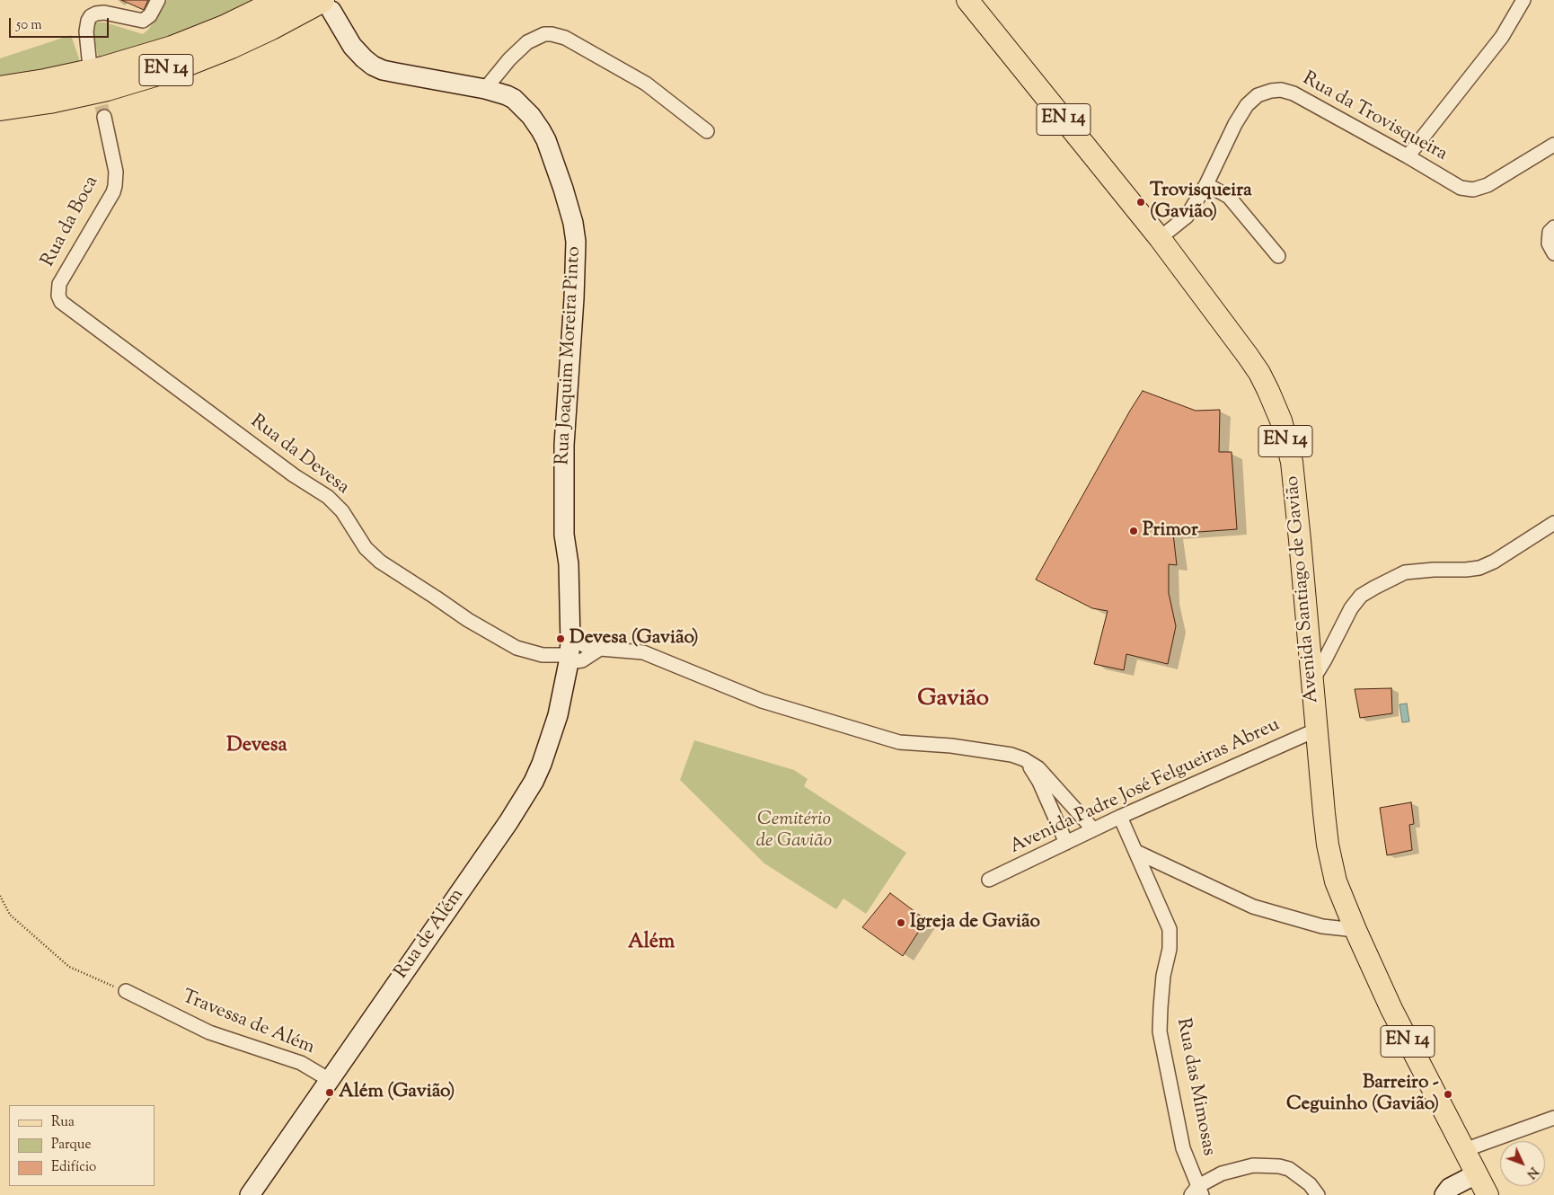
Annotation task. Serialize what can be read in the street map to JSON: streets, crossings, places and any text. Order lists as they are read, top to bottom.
{
  "streets": {
    "highway": ["EN 14"],
    "main road": ["Avenida Santiago de Gavião"],
    "street": [
      "Rua da Trovisqueira",
      "Rua da Boca",
      "Rua Joaquim Moreira Pinto",
      "Rua da Devesa",
      "Avenida Padre José Felgueiras Abreu",
      "Rua de Além",
      "Travessa de Além",
      "Rua das Mimosas"
    ]
  },
  "crossings": [
    ["EN 14", "Rua Joaquim Moreira Pinto"],
    ["Rua da Trovisqueira", "Avenida Santiago de Gavião"],
    ["Rua da Boca", "Rua da Devesa"],
    ["Rua Joaquim Moreira Pinto", "Rua da Devesa"],
    ["Rua Joaquim Moreira Pinto", "Rua de Além"],
    ["Rua da Devesa", "Rua de Além"],
    ["Avenida Santiago de Gavião", "Avenida Padre José Felgueiras Abreu"],
    ["Avenida Padre José Felgueiras Abreu", "Rua das Mimosas"],
    ["Rua de Além", "Travessa de Além"]
  ],
  "districts": ["Gavião", "Devesa", "Além"],
  "parks": ["Cemitério de Gavião"],
  "places": [
    "Trovisqueira (Gavião)",
    "Primor",
    "Devesa (Gavião)",
    "Igreja de Gavião",
    "Além (Gavião)",
    "Barreiro - Ceguinho (Gavião)"
  ],
  "legend": ["Rua", "Parque", "Edifício"],
  "scale_bar": "50 m",
  "north": "bottom right"
}
